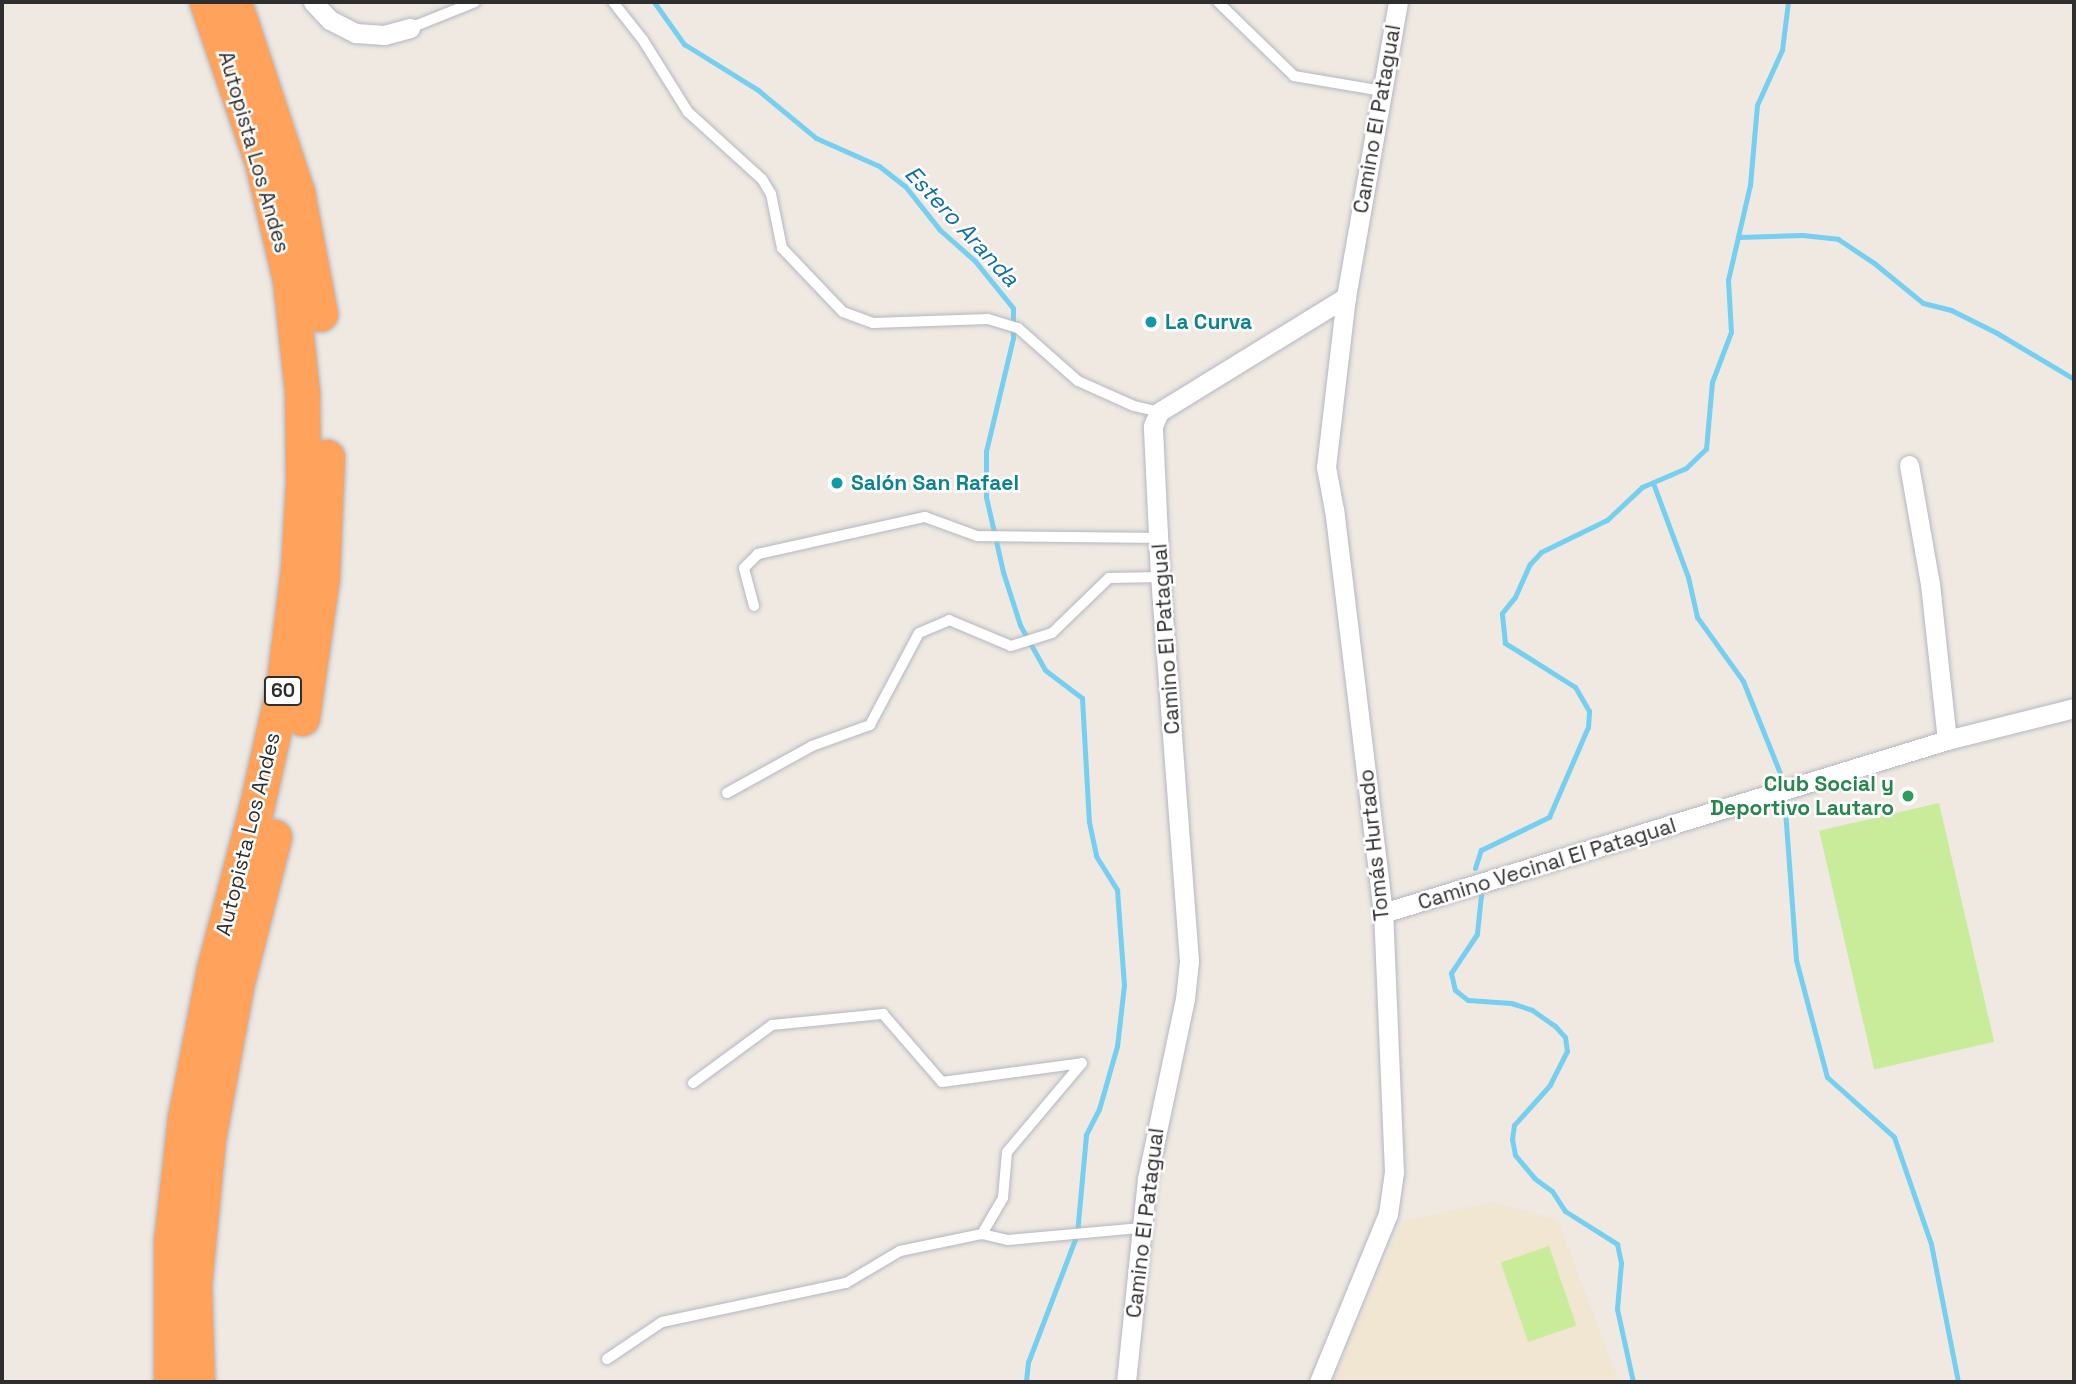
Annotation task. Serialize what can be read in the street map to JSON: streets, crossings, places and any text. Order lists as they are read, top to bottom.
{
  "streets": {
    "highway": ["Autopista Los Andes", "60"],
    "street": ["Camino El Patagual", "Tomás Hurtado", "Camino Vecinal El Patagual"]
  },
  "crossings": [
    ["Camino El Patagual", "Tomás Hurtado"],
    ["Tomás Hurtado", "Camino Vecinal El Patagual"]
  ],
  "water": ["Estero Aranda"],
  "places": ["La Curva", "Salón San Rafael", "Club Social y Deportivo Lautaro"]
}
